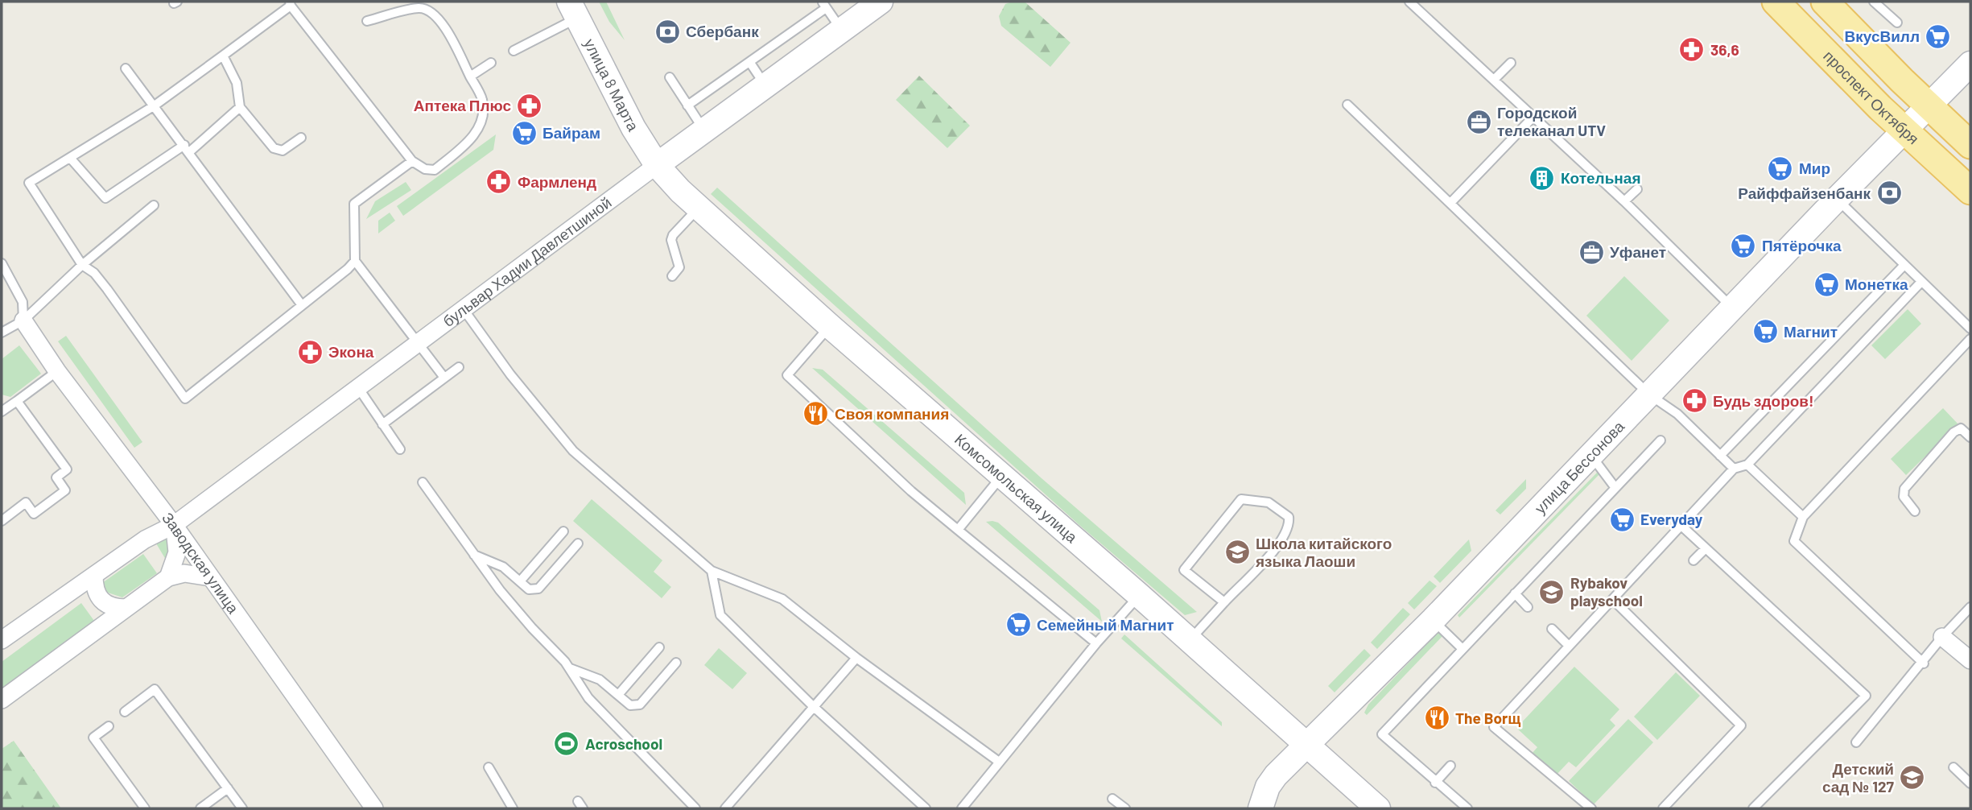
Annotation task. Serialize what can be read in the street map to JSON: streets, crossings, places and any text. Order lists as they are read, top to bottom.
{
  "streets": {
    "main road": ["проспект Октября"],
    "street": [
      "улица 8 Марта",
      "бульвар Хадии Давлетшиной",
      "улица Бессонова",
      "Комсомольская улица",
      "Заводская улица"
    ]
  },
  "crossings": [
    ["улица 8 Марта", "бульвар Хадии Давлетшиной"],
    ["улица 8 Марта", "Комсомольская улица"],
    ["проспект Октября", "улица Бессонова"],
    ["бульвар Хадии Давлетшиной", "Комсомольская улица"],
    ["бульвар Хадии Давлетшиной", "Заводская улица"],
    ["улица Бессонова", "Комсомольская улица"]
  ],
  "places": {
    "bank": ["Сбербанк", "Райффайзенбанк"],
    "supermarket": [
      "ВкусВилл",
      "Байрам",
      "Мир",
      "Пятёрочка",
      "Монетка",
      "Магнит",
      "Everyday",
      "Семейный Магнит"
    ],
    "pharmacy": [
      "36,6",
      "Аптека Плюс",
      "Фармленд",
      "Экона",
      "Будь здоров!"
    ],
    "office": ["Городской телеканал UTV", "Уфанет"],
    "building": ["Котельная"],
    "restaurant": ["Своя компания", "The Borщ"],
    "school or university": ["Школа китайского языка Лаоши", "Rybakov playschool", "Детский сад № 127"],
    "sports": ["Acroschool"]
  }
}
